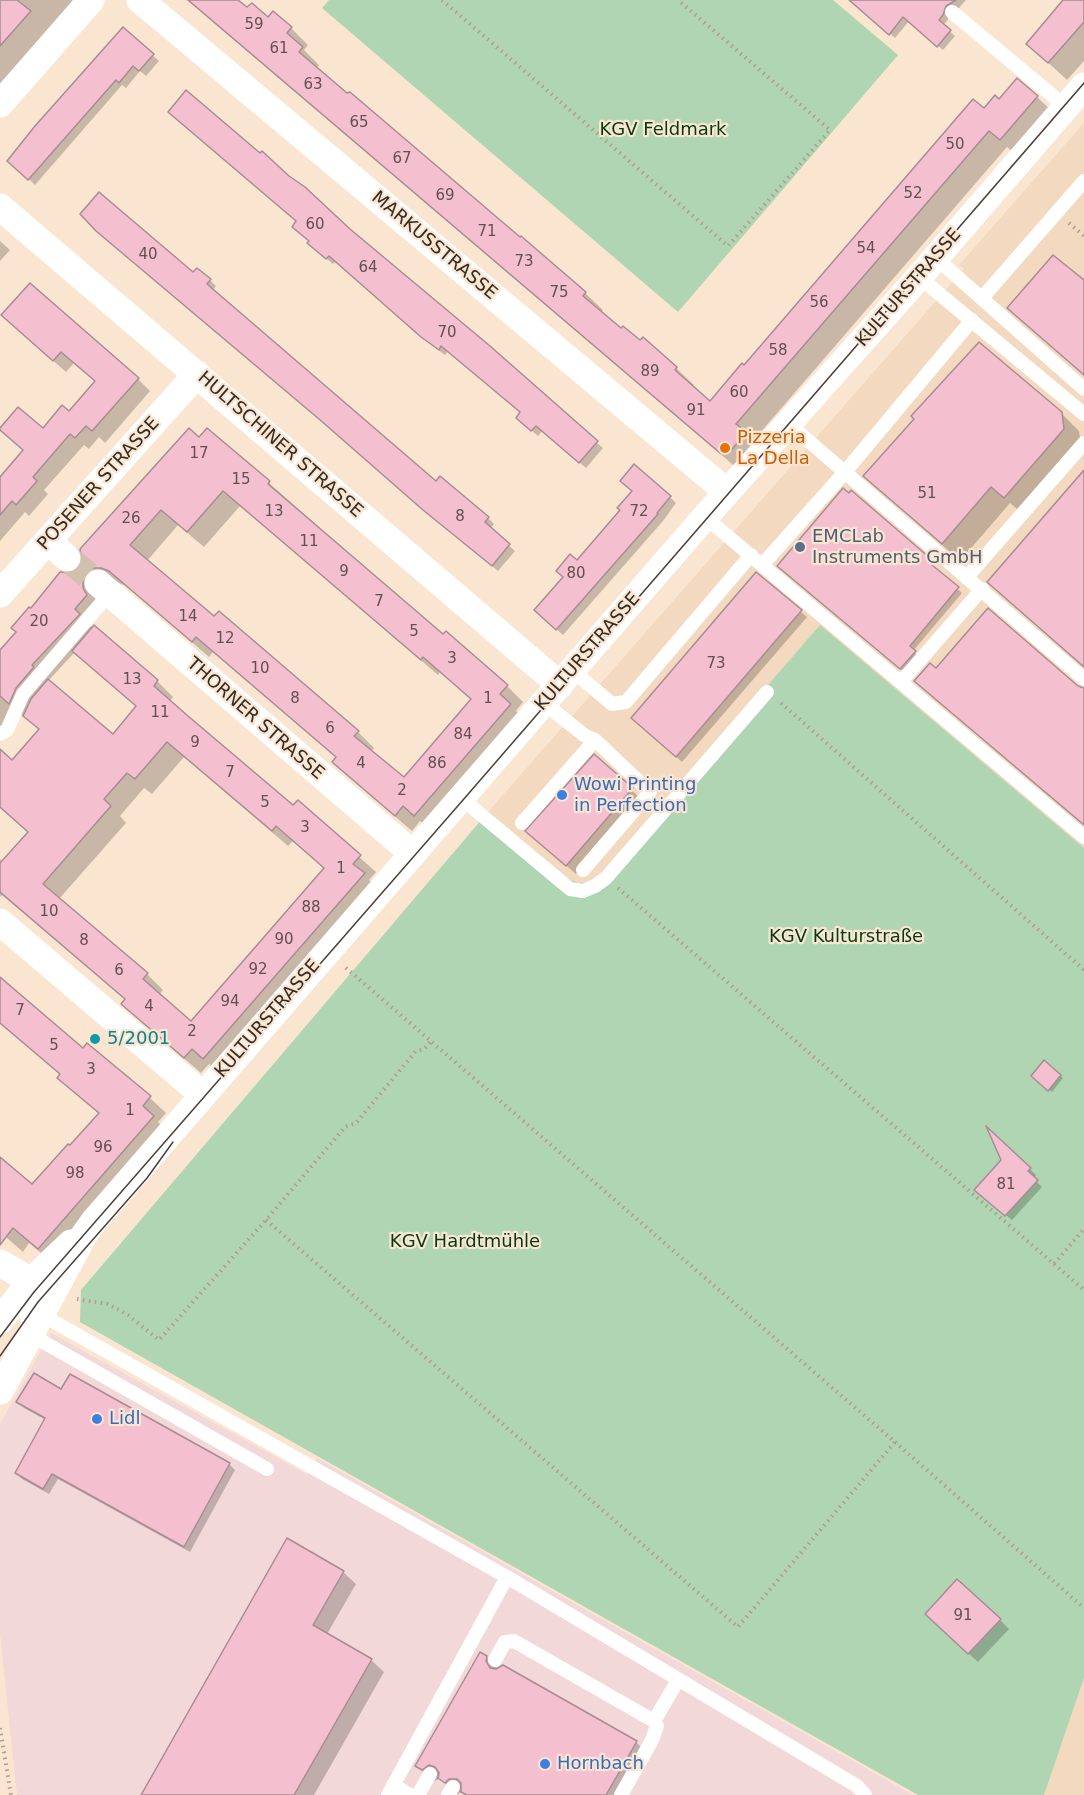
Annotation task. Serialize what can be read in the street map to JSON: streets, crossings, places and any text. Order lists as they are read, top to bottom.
{
  "streets": {
    "street": [
      "MARKUSSTRASSE",
      "KULTURSTRASSE",
      "HULTSCHINER STRASSE",
      "POSENER STRASSE",
      "THORNER STRASSE"
    ]
  },
  "crossings": [
    ["MARKUSSTRASSE", "KULTURSTRASSE"],
    ["KULTURSTRASSE", "HULTSCHINER STRASSE"],
    ["KULTURSTRASSE", "THORNER STRASSE"],
    ["HULTSCHINER STRASSE", "POSENER STRASSE"]
  ],
  "parks": ["KGV Feldmark", "KGV Kulturstraße", "KGV Hardtmühle"],
  "places": [
    "Pizzeria La Della",
    "EMCLab Instruments GmbH",
    "Wowi Printing in Perfection",
    "5/2001",
    "Lidl",
    "Hornbach"
  ],
  "house_numbers": [
    "59",
    "61",
    "63",
    "65",
    "50",
    "67",
    "52",
    "69",
    "60",
    "71",
    "54",
    "40",
    "73",
    "64",
    "75",
    "56",
    "70",
    "58",
    "89",
    "60",
    "91",
    "17",
    "15",
    "51",
    "13",
    "72",
    "8",
    "26",
    "11",
    "9",
    "80",
    "7",
    "14",
    "20",
    "5",
    "12",
    "3",
    "73",
    "10",
    "13",
    "8",
    "1",
    "11",
    "6",
    "84",
    "9",
    "4",
    "86",
    "7",
    "2",
    "5",
    "3",
    "1",
    "88",
    "10",
    "90",
    "8",
    "92",
    "6",
    "94",
    "4",
    "7",
    "2",
    "5",
    "3",
    "1",
    "96",
    "98",
    "81",
    "91"
  ]
}
